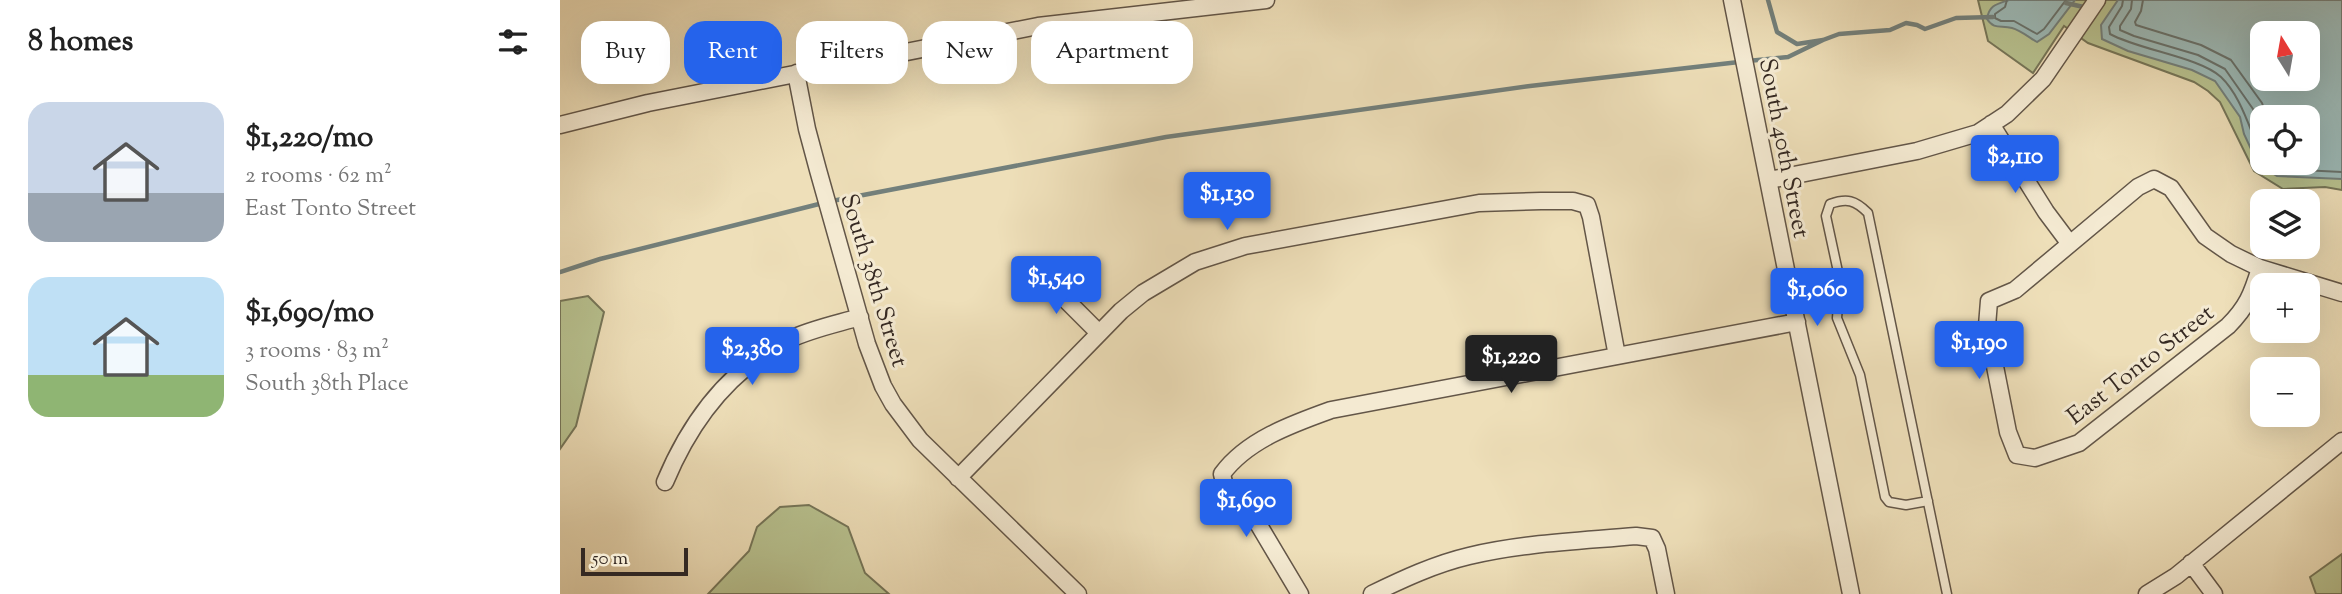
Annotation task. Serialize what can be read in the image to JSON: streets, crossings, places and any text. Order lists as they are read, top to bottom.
{
  "streets": {
    "street": ["South 40th Street", "South 38th Street", "East Tonto Street"]
  },
  "scale_bar": "50 m",
  "north": "top",
  "page": {
    "heading": "8 homes",
    "map_buttons": ["+", "−"],
    "chip": [
      "Buy",
      "Rent",
      "Filters",
      "New",
      "Apartment"
    ],
    "list": [
      {
        "name": "$1,220/mo",
        "note": "2 rooms · 62 m² · East Tonto Street"
      },
      {
        "name": "$1,690/mo",
        "note": "3 rooms · 83 m² · South 38th Place"
      }
    ],
    "price": [
      "$2,110",
      "$1,130",
      "$1,540",
      "$1,060",
      "$1,190",
      "$2,380",
      "$1,220",
      "$1,690"
    ],
    "scale": "50 m"
  }
}
